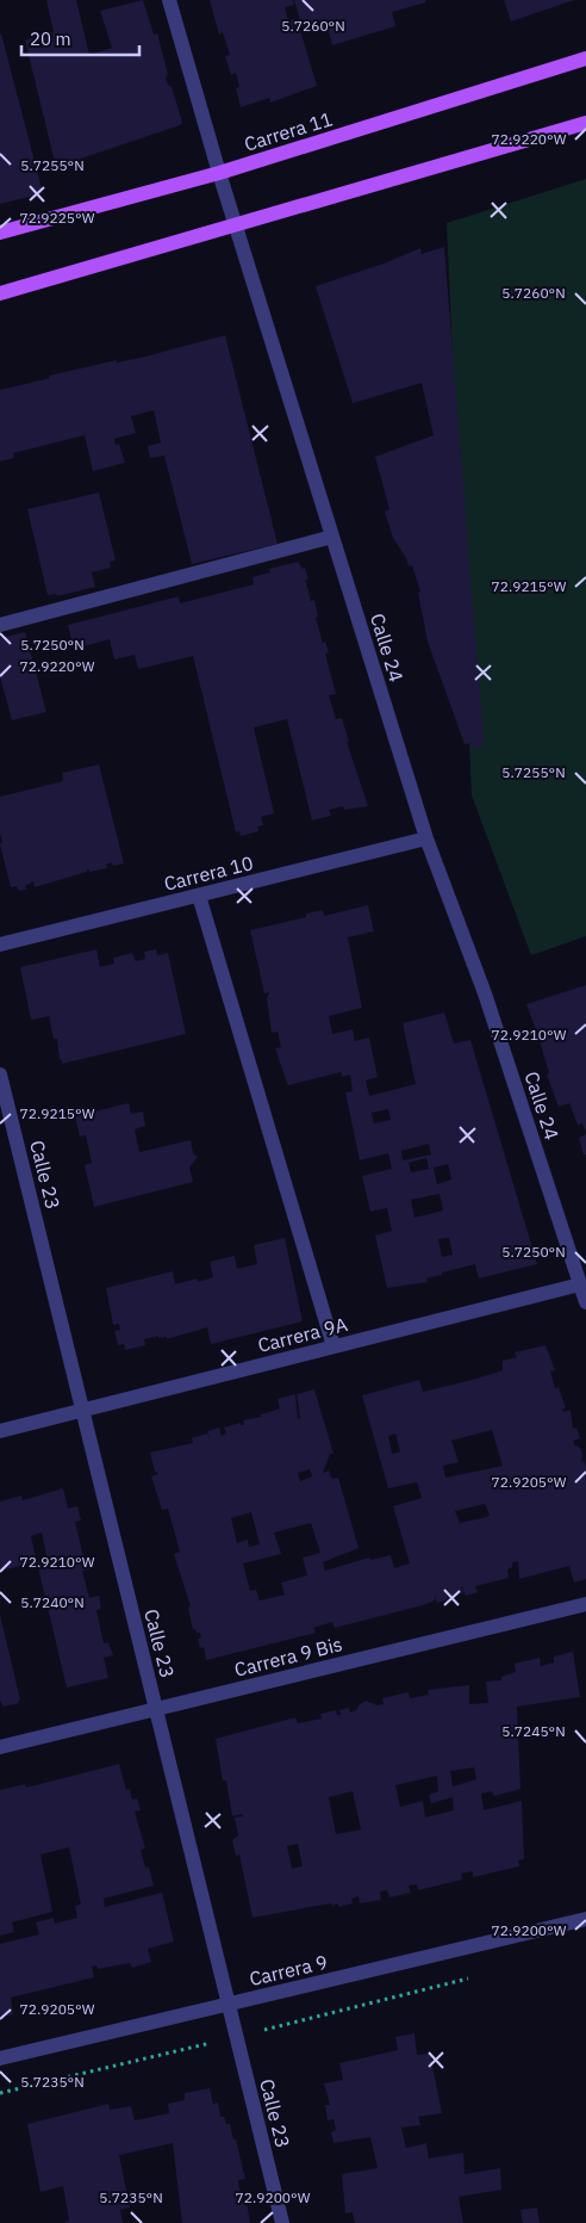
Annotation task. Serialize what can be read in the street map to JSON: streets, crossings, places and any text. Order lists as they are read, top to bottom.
{
  "streets": {
    "main road": ["Carrera 11"],
    "street": [
      "Calle 24",
      "Carrera 10",
      "Calle 23",
      "Carrera 9A",
      "Carrera 9 Bis",
      "Carrera 9"
    ]
  },
  "crossings": [
    ["Carrera 11", "Calle 24"],
    ["Calle 24", "Carrera 10"],
    ["Calle 24", "Carrera 9A"],
    ["Calle 23", "Carrera 9A"],
    ["Calle 23", "Carrera 9 Bis"],
    ["Calle 23", "Carrera 9"]
  ],
  "scale_bar": "20 m",
  "coordinates": [
    "5.7260°N",
    "72.9220°W",
    "5.7255°N",
    "72.9225°W",
    "72.9215°W",
    "5.7250°N",
    "72.9210°W",
    "72.9205°W",
    "5.7240°N",
    "5.7245°N",
    "72.9200°W",
    "5.7235°N"
  ]
}
